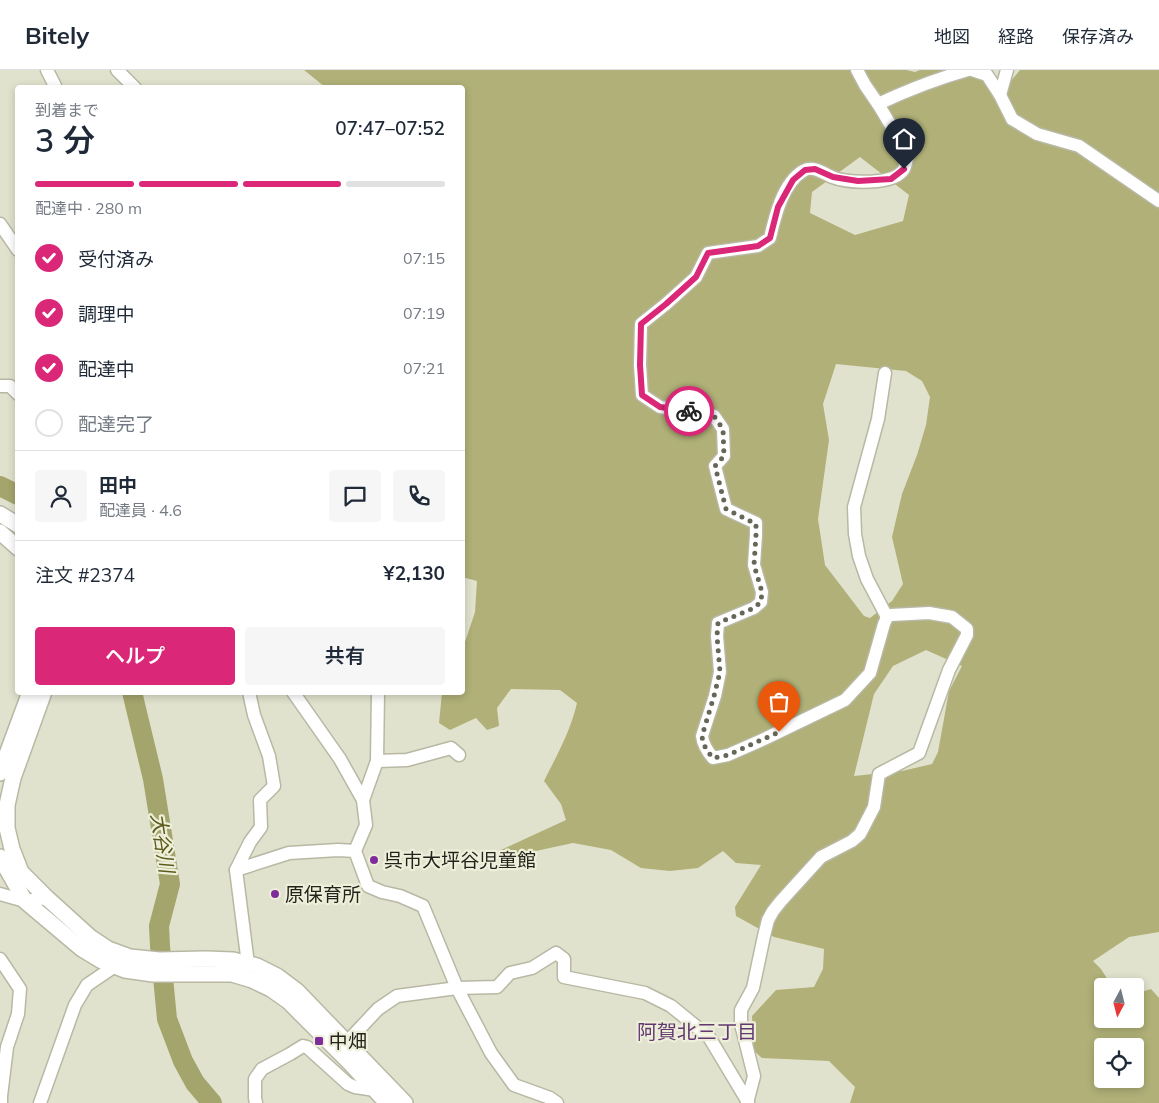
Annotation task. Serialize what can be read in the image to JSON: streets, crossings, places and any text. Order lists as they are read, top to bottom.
{
  "districts": ["阿賀北三丁目"],
  "water": ["大谷川"],
  "places": {
    "other": ["呉市大坪谷児童館", "原保育所"],
    "transit": ["中畑"]
  },
  "north": "bottom",
  "page": {
    "header": "Bitely",
    "nav": ["地図", "経路", "保存済み"],
    "heading": ["3 分", "到着まで", "07:47–07:52"],
    "panel": [
      "田中",
      "配達員 · 4.6",
      "注文 #2374",
      "¥2,130"
    ],
    "bar": "配達中 · 280 m",
    "list": [
      ["受付済み", "07:15"],
      ["調理中", "07:19"],
      ["配達中", "07:21"],
      "配達完了"
    ],
    "buttons": ["ヘルプ", "共有"]
  }
}
